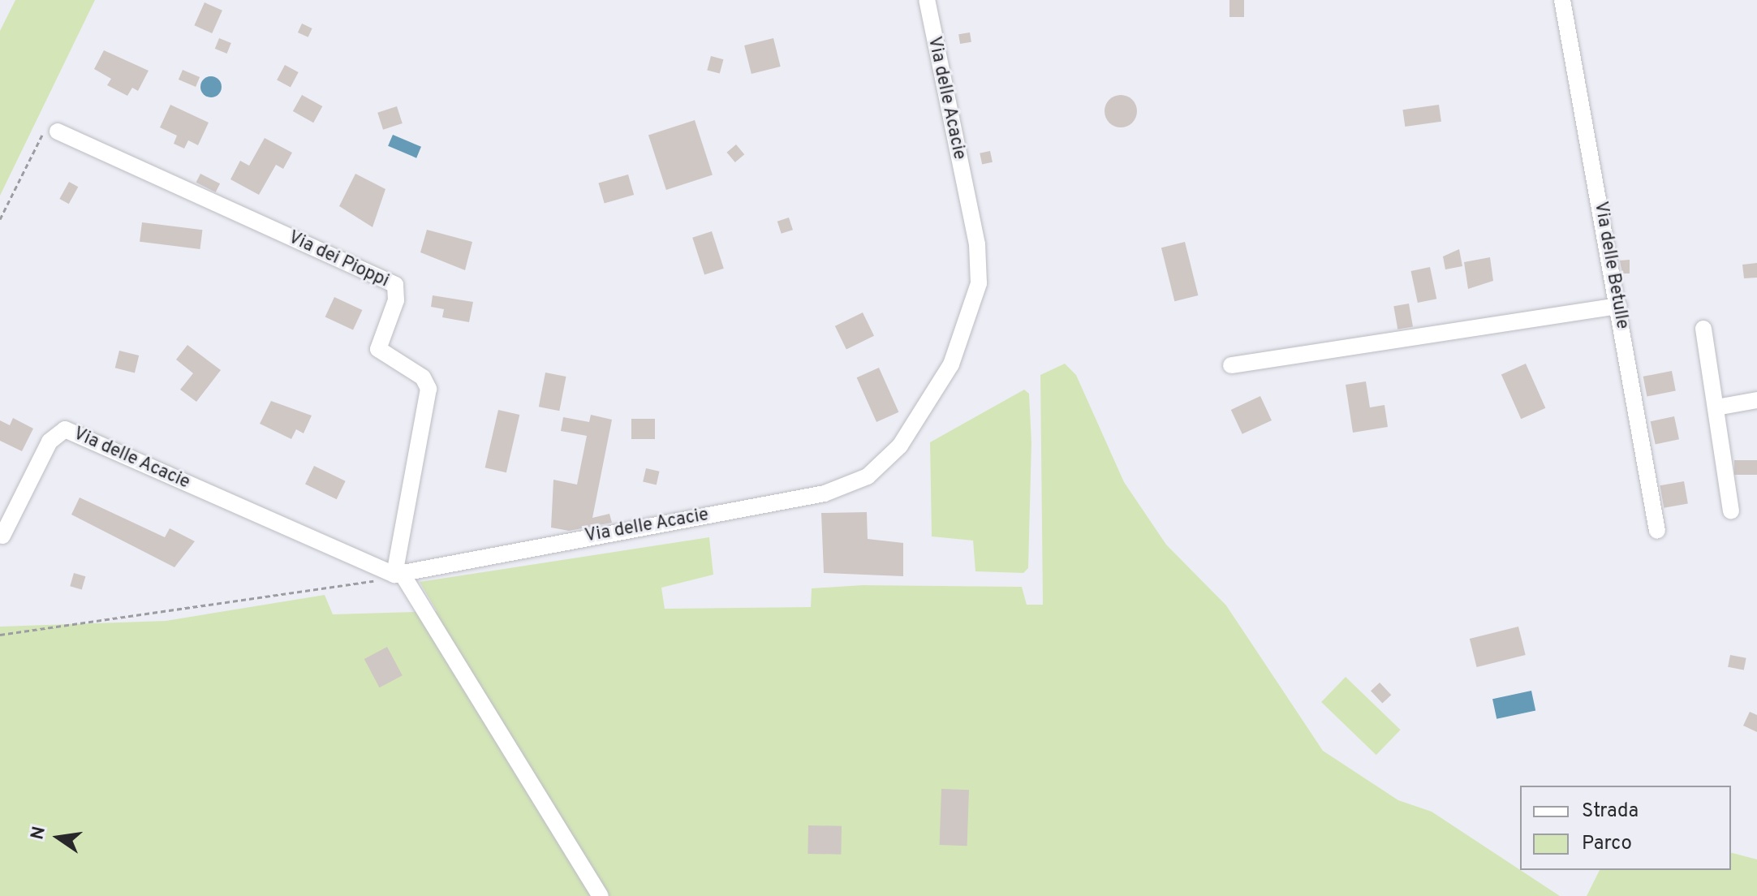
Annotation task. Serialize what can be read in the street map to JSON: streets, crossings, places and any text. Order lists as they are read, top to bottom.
{
  "streets": {
    "street": ["Via delle Acacie", "Via dei Pioppi", "Via delle Betulle"]
  },
  "crossings": [
    ["Via delle Acacie", "Via dei Pioppi"]
  ],
  "legend": ["Strada", "Parco"],
  "north": "left"
}
